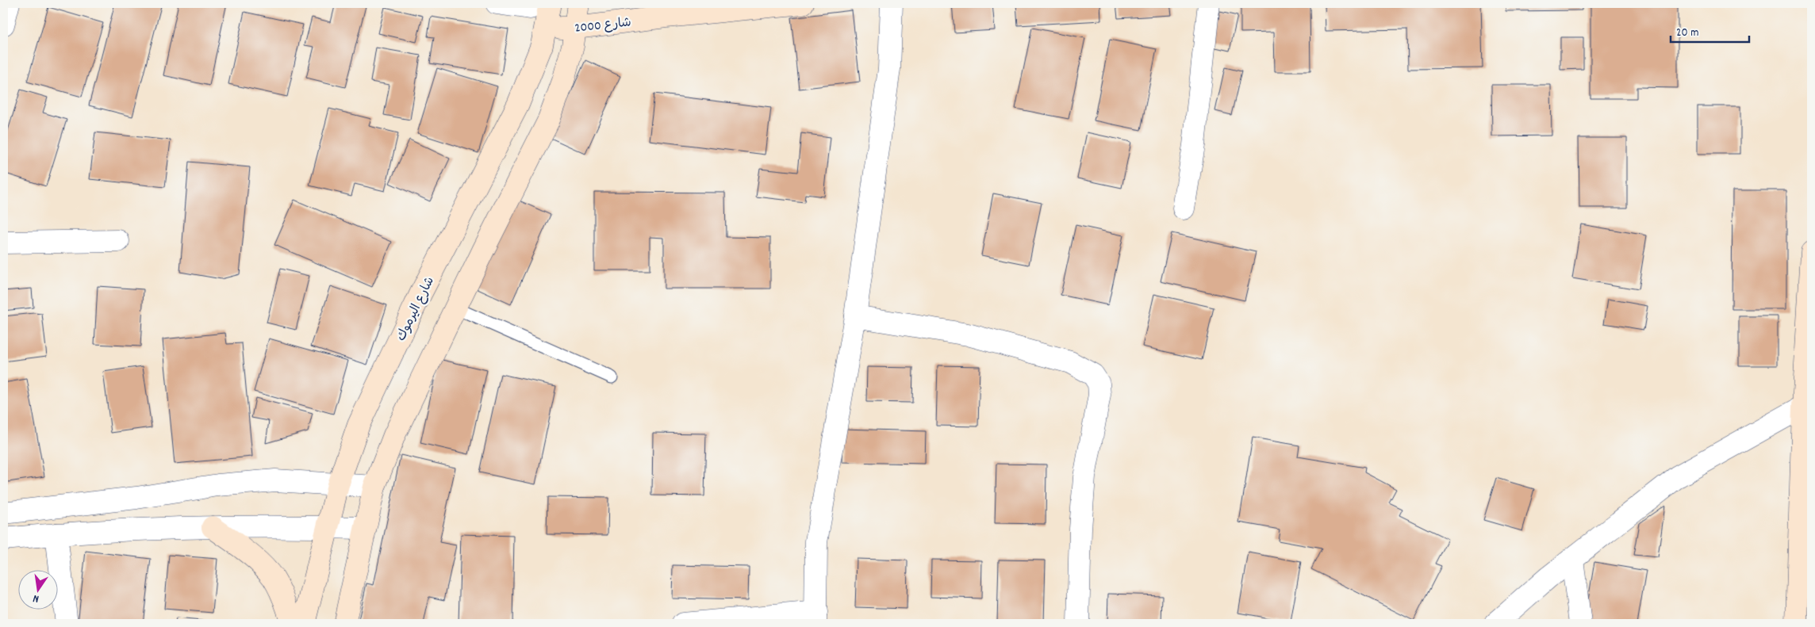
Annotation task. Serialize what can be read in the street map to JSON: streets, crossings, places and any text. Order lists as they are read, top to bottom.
{
  "streets": {
    "main road": ["شارع 2000", "شارع اليرموك"]
  },
  "crossings": [
    ["شارع 2000", "شارع اليرموك"]
  ],
  "scale_bar": "20 m",
  "north": "bottom"
}
